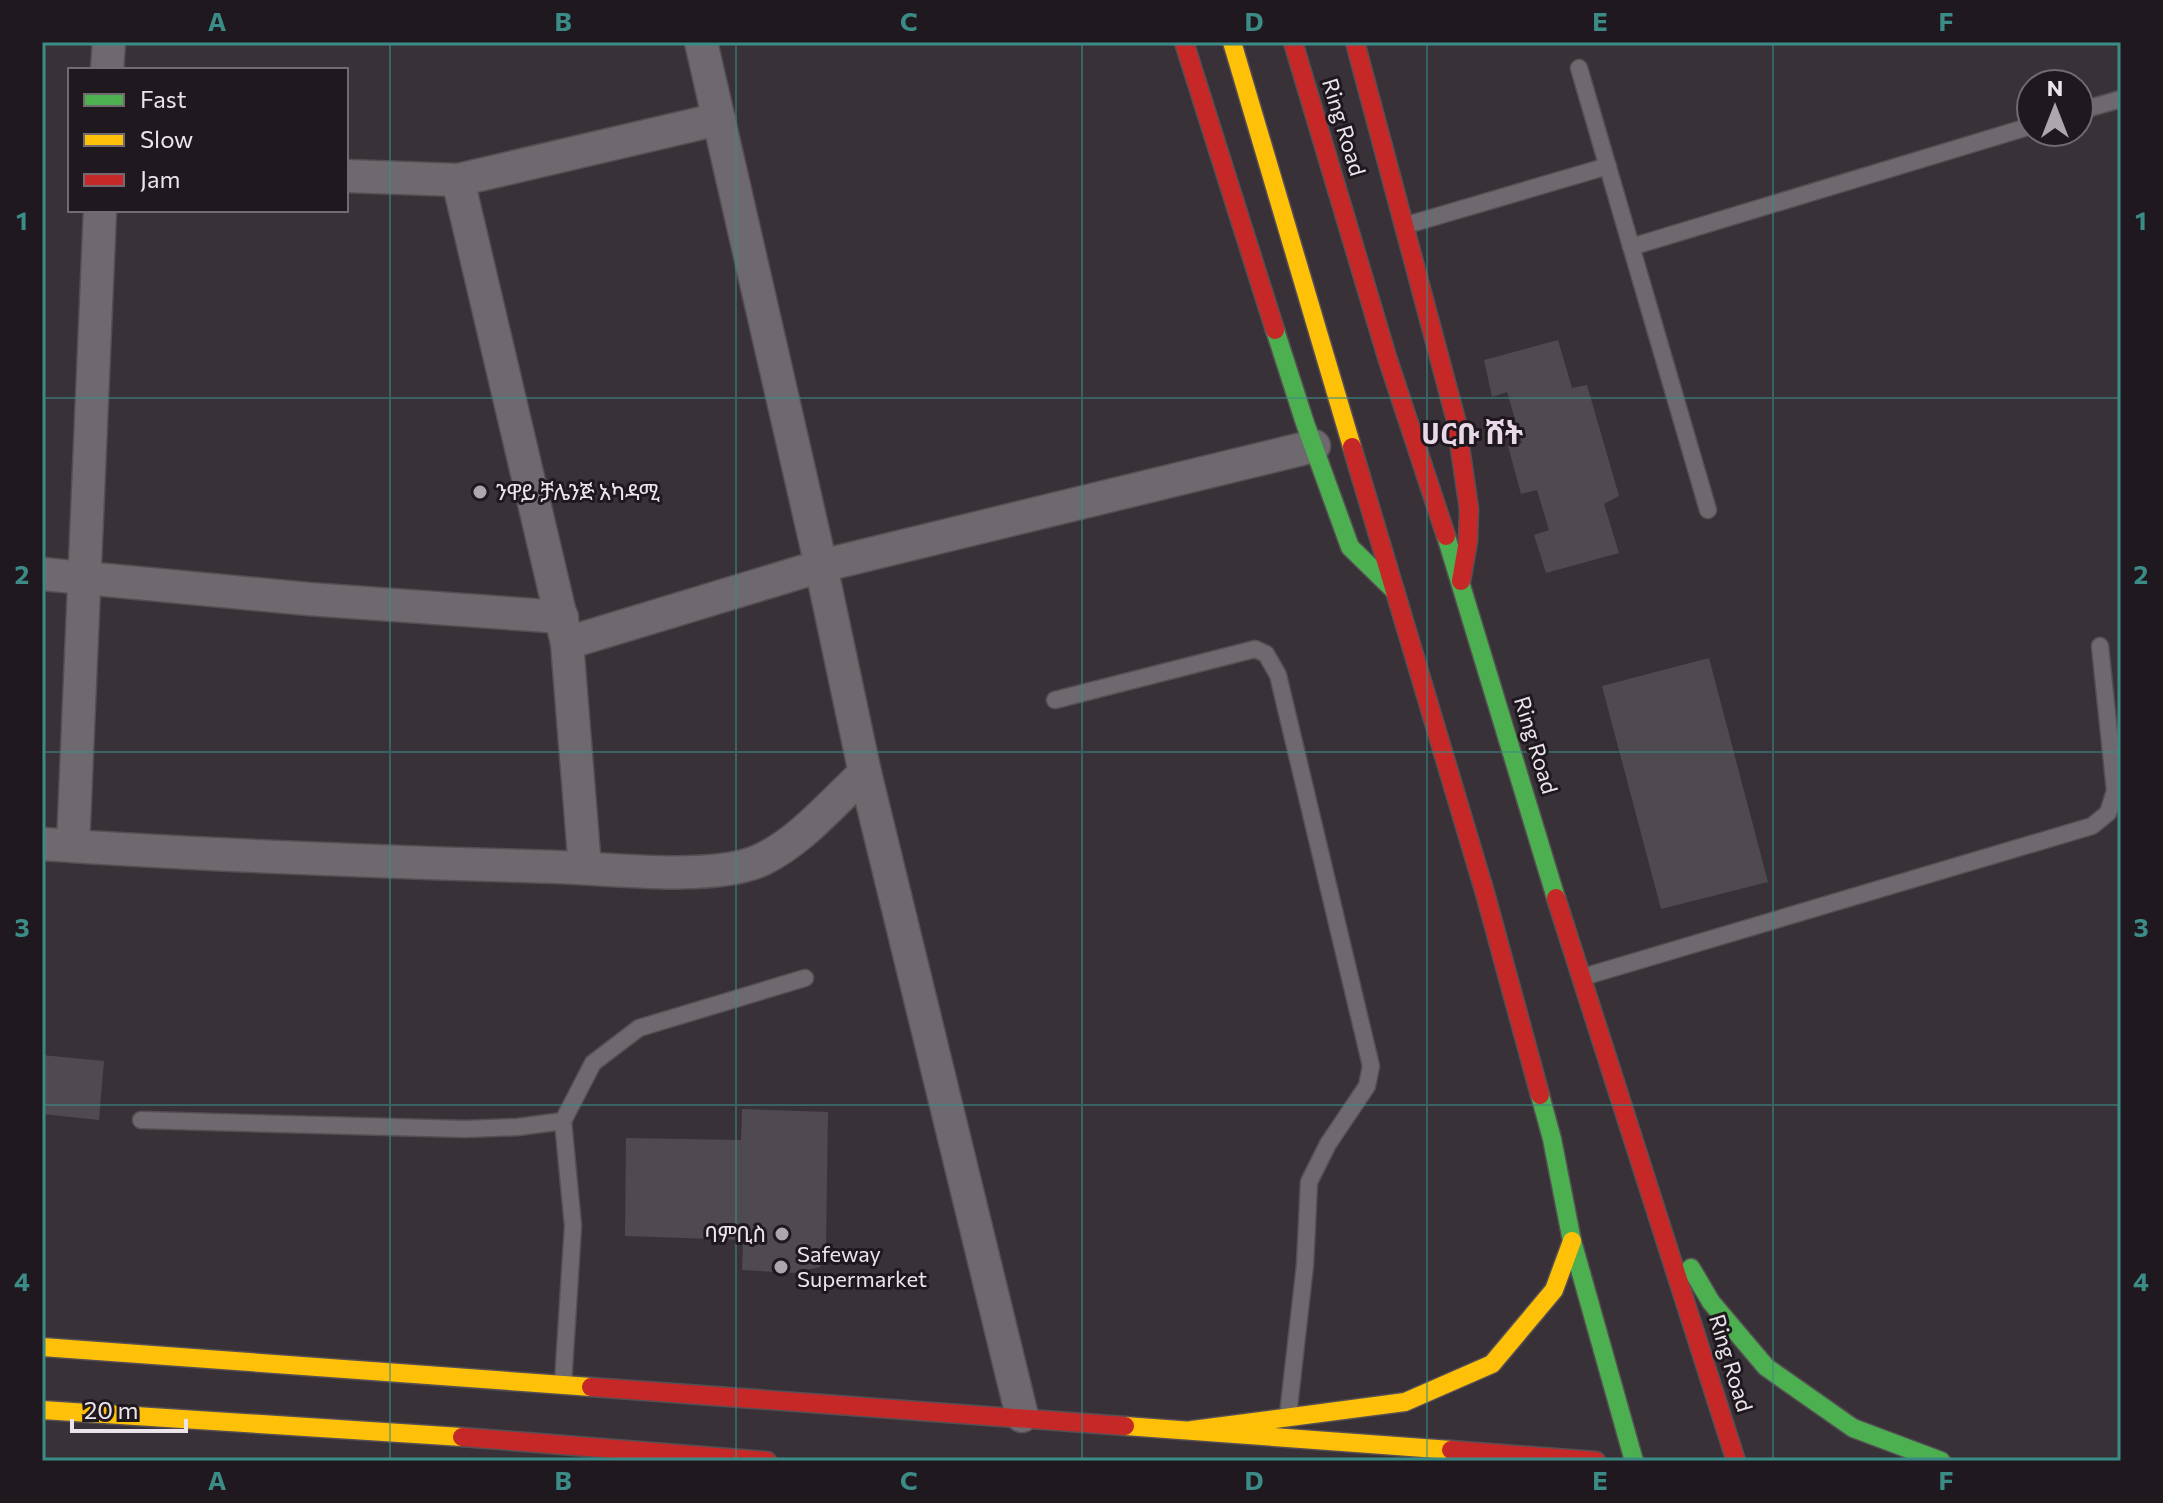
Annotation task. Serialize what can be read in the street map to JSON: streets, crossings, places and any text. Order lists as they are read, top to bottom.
{
  "streets": {
    "main road": ["Ring Road"]
  },
  "districts": ["ሀርቡ ሸት"],
  "places": ["ንዋይ ቻሌንጅ አካዳሚ", "ባምቢስ", "Safeway Supermarket"],
  "legend": ["Fast", "Slow", "Jam"],
  "scale_bar": "20 m",
  "north": "top",
  "grid": {
    "columns": [
      "A",
      "B",
      "C",
      "D",
      "E",
      "F"
    ],
    "rows": [
      "1",
      "2",
      "3",
      "4"
    ]
  }
}
